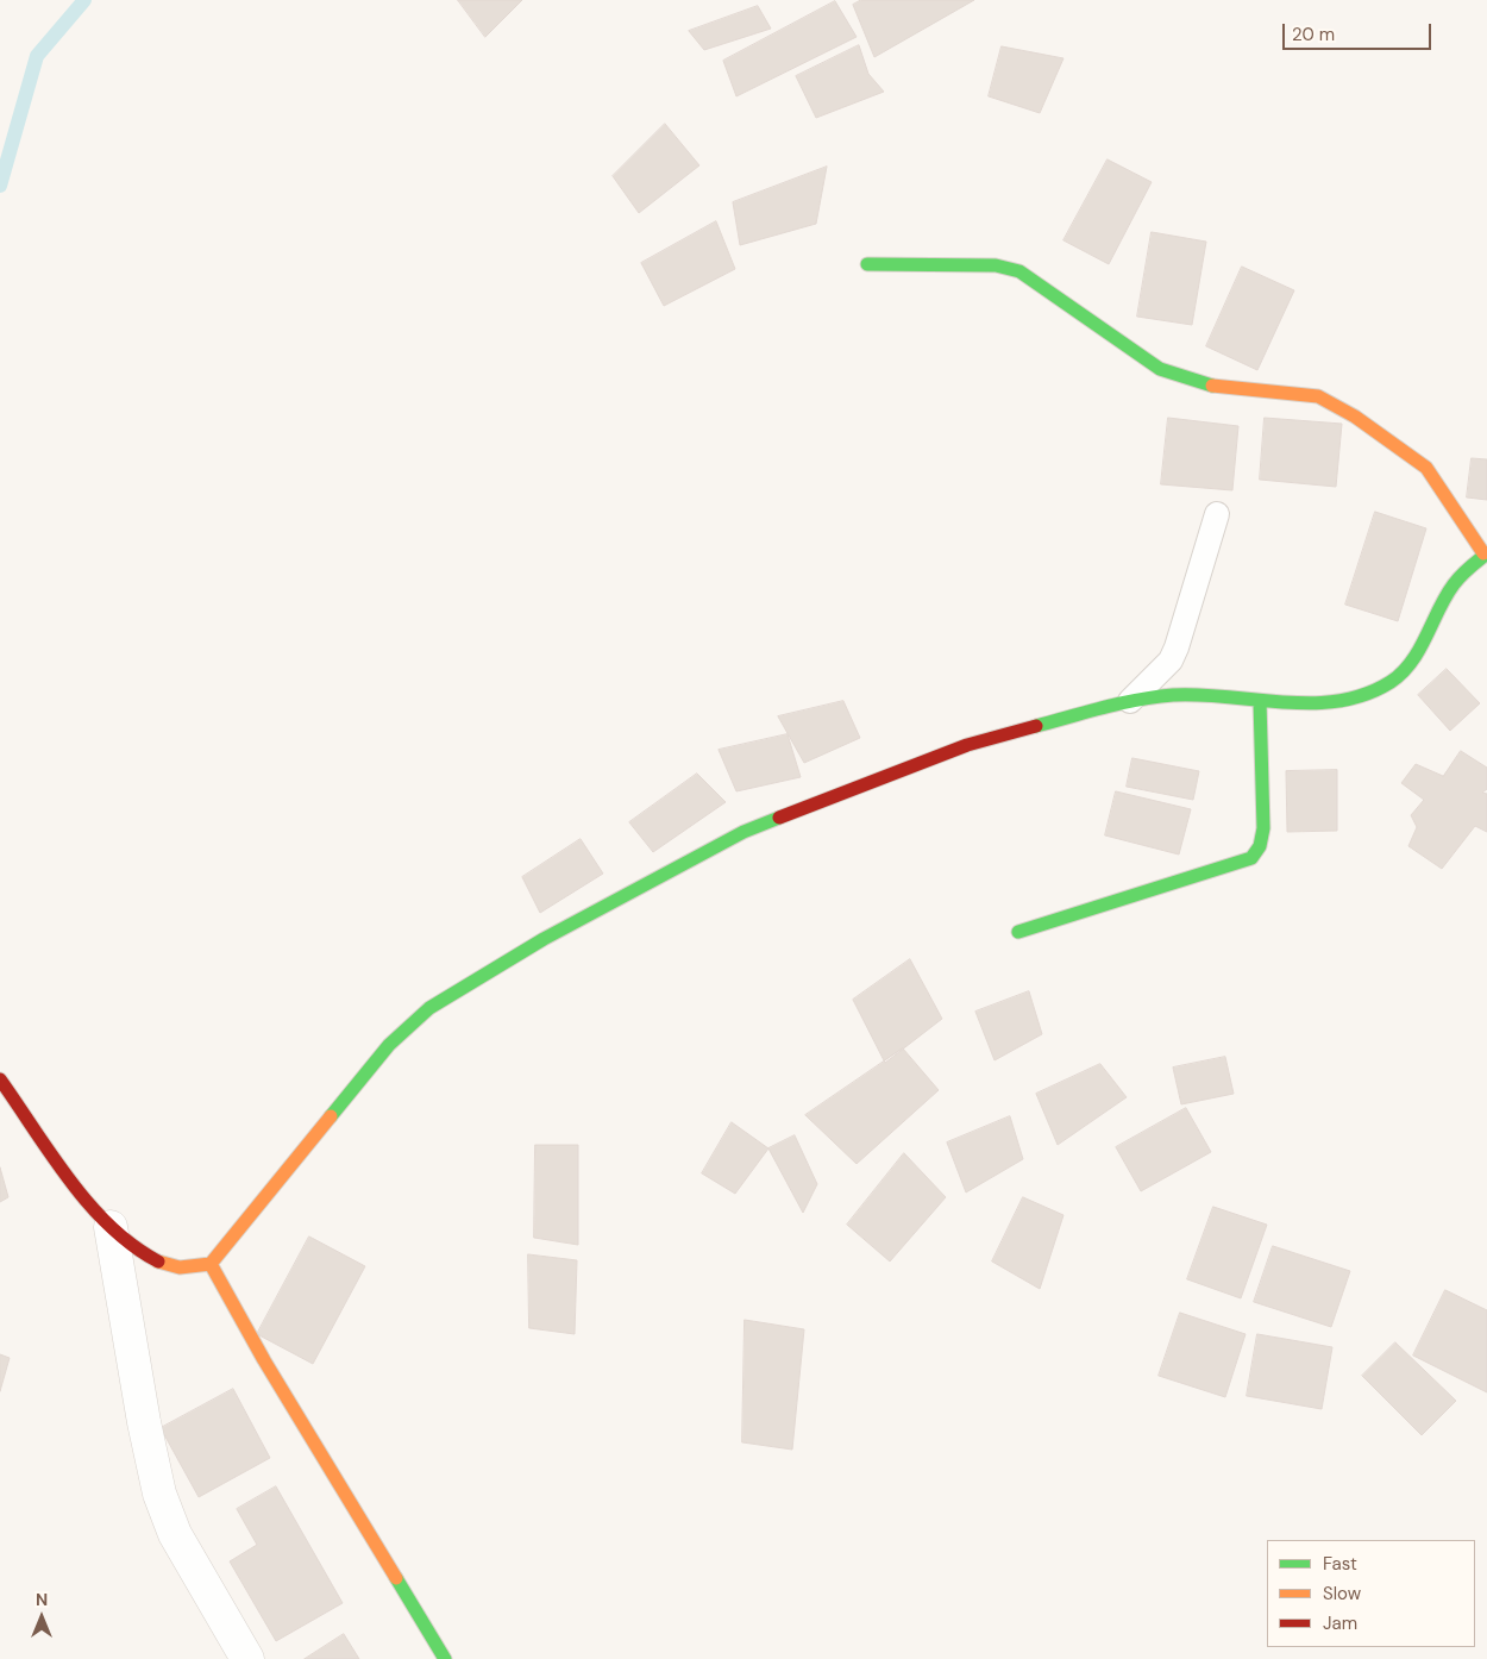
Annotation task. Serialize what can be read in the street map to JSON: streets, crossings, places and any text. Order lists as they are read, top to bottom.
{
  "legend": ["Fast", "Slow", "Jam"],
  "scale_bar": "20 m",
  "north": "top"
}
